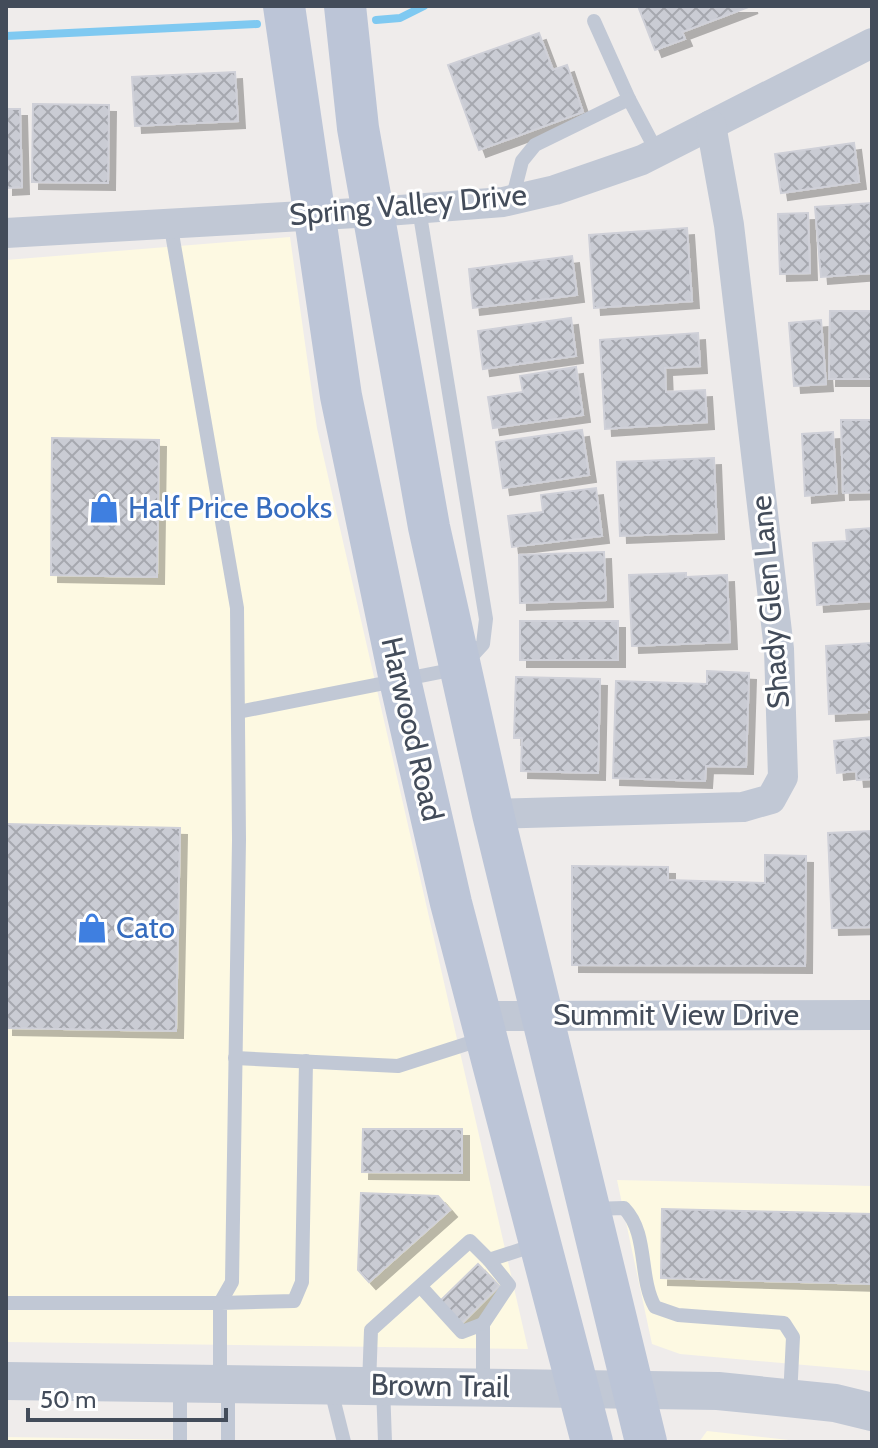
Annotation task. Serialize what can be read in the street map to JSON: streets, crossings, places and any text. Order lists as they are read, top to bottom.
{
  "streets": {
    "main road": ["Harwood Road"],
    "street": [
      "Spring Valley Drive",
      "Shady Glen Lane",
      "Summit View Drive",
      "Brown Trail"
    ]
  },
  "crossings": [
    ["Spring Valley Drive", "Shady Glen Lane"],
    ["Spring Valley Drive", "Harwood Road"],
    ["Shady Glen Lane", "Harwood Road"],
    ["Harwood Road", "Summit View Drive"],
    ["Harwood Road", "Brown Trail"]
  ],
  "places": {
    "shop": ["Half Price Books", "Cato"]
  },
  "scale_bar": "50 m"
}
